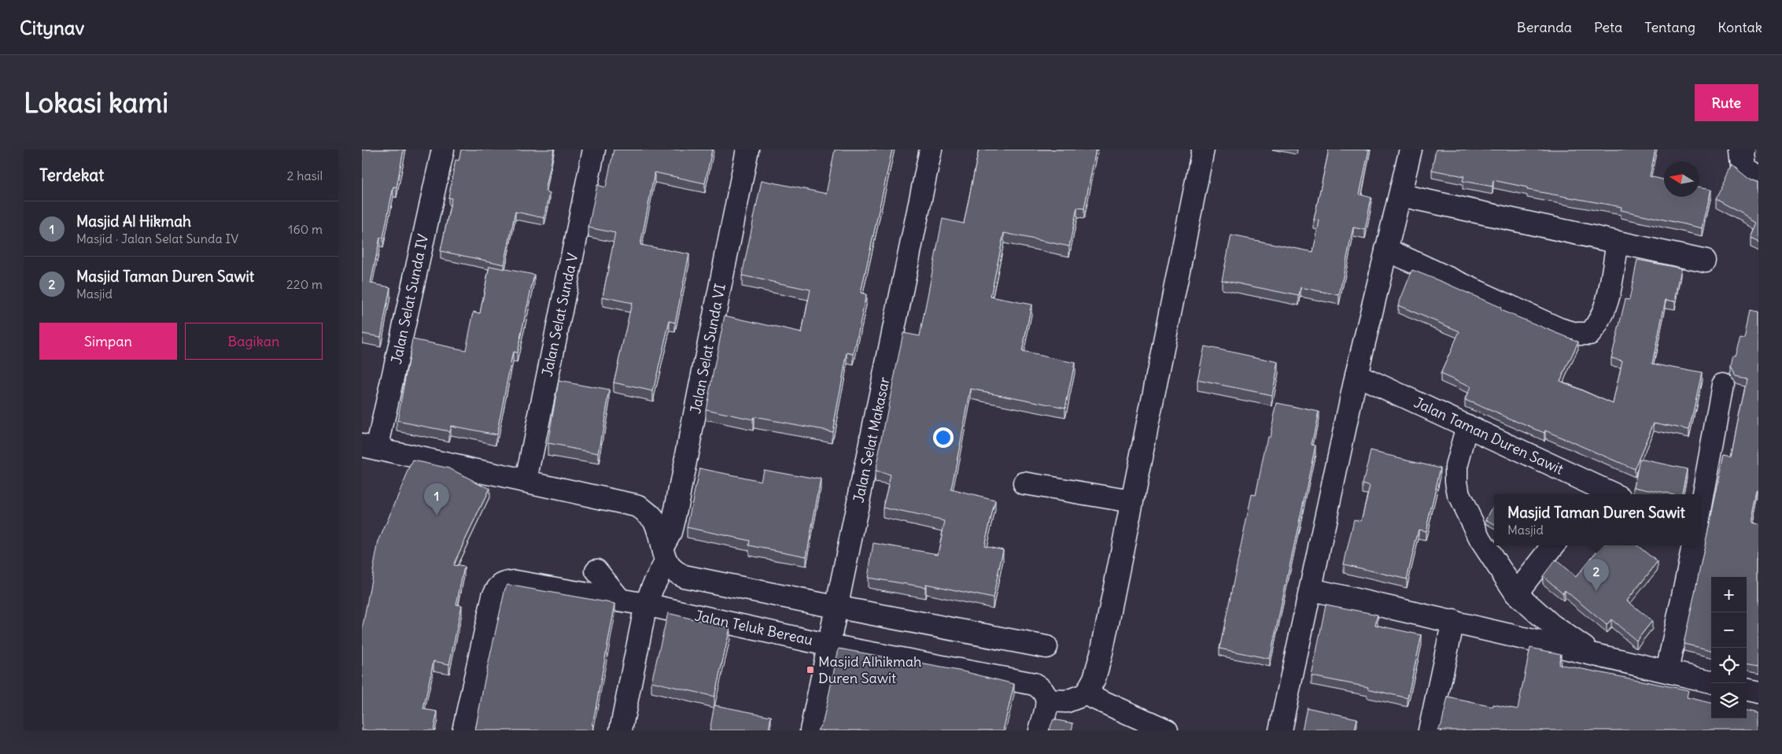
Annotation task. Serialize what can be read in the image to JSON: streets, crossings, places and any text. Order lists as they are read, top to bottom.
{
  "streets": {
    "street": [
      "Jalan Selat Sunda IV",
      "Jalan Selat Sunda V",
      "Jalan Selat Sunda VI",
      "Jalan Taman Duren Sawit",
      "Jalan Selat Makasar",
      "Jalan Teluk Bereau"
    ]
  },
  "crossings": [
    ["Jalan Selat Sunda VI", "Jalan Teluk Bereau"],
    ["Jalan Selat Makasar", "Jalan Teluk Bereau"]
  ],
  "places": {
    "transit": ["Masjid Alhikmah Duren Sawit"]
  },
  "north": "left",
  "page": {
    "header": "Citynav",
    "nav": [
      "Beranda",
      "Peta",
      "Tentang",
      "Kontak"
    ],
    "buttons": [
      "Rute",
      ["Simpan", "Bagikan"]
    ],
    "title": "Lokasi kami",
    "heading": ["Terdekat", "2 hasil"],
    "list": [
      {
        "mark": "1",
        "name": "Masjid Al Hikmah",
        "note": "Masjid · Jalan Selat Sunda IV",
        "value": "160 m"
      },
      {
        "mark": "2",
        "name": "Masjid Taman Duren Sawit",
        "note": "Masjid",
        "value": "220 m"
      }
    ],
    "pins": ["1", "2"],
    "popup": ["Masjid Taman Duren Sawit", "Masjid"],
    "map_buttons": ["+", "−"]
  }
}
